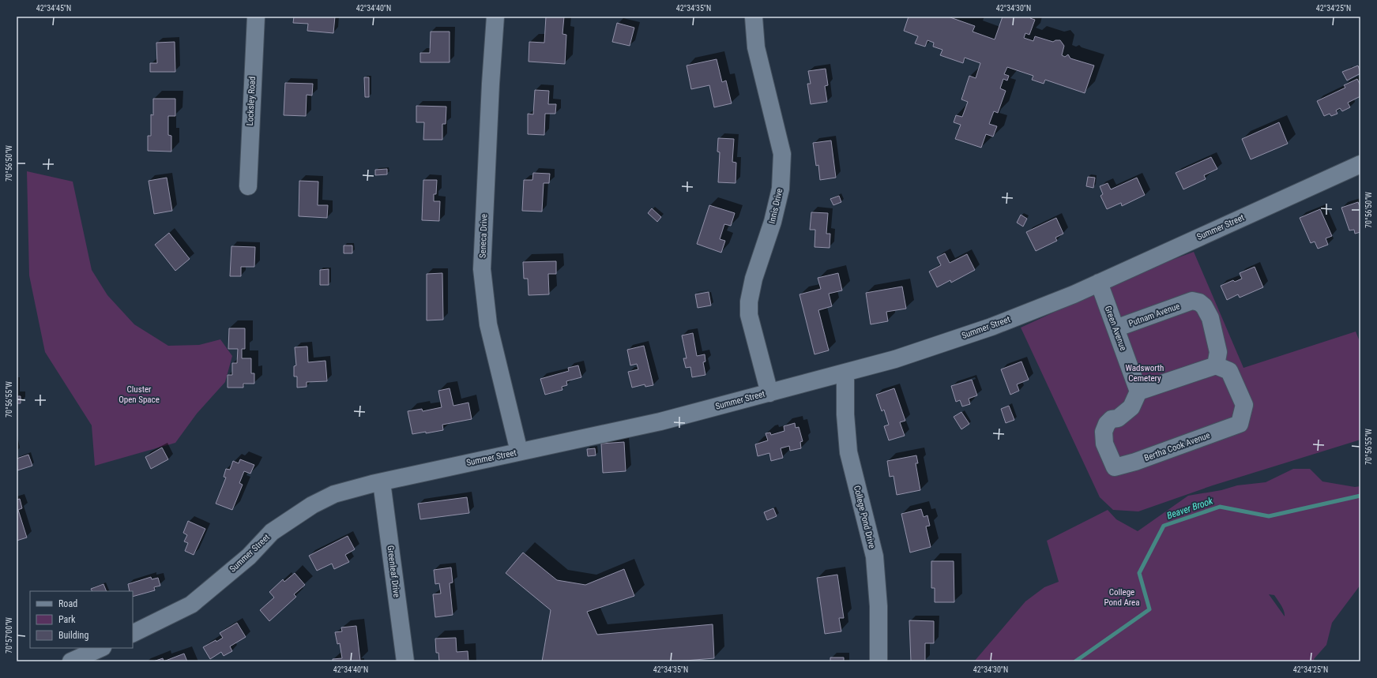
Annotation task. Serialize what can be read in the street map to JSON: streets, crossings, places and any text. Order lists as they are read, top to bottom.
{
  "streets": {
    "street": [
      "Locksley Road",
      "Innis Drive",
      "Summer Street",
      "Seneca Drive",
      "Putnam Avenue",
      "Green Avenue",
      "Bertha Cook Avenue",
      "College Pond Drive",
      "Greenleaf Drive"
    ]
  },
  "crossings": [
    ["Innis Drive", "Summer Street"],
    ["Summer Street", "Seneca Drive"],
    ["Summer Street", "Green Avenue"],
    ["Summer Street", "College Pond Drive"],
    ["Summer Street", "Greenleaf Drive"],
    ["Putnam Avenue", "Green Avenue"],
    ["Putnam Avenue", "Bertha Cook Avenue"],
    ["Green Avenue", "Bertha Cook Avenue"]
  ],
  "water": ["Beaver Brook"],
  "parks": ["Wadsworth Cemetery", "Cluster Open Space", "College Pond Area"],
  "legend": ["Road", "Park", "Building"],
  "coordinates": [
    "42°34'45\"N",
    "42°34'40\"N",
    "42°34'35\"N",
    "42°34'30\"N",
    "42°34'25\"N",
    "70°56'50\"W",
    "70°56'55\"W",
    "70°57'00\"W"
  ]
}
